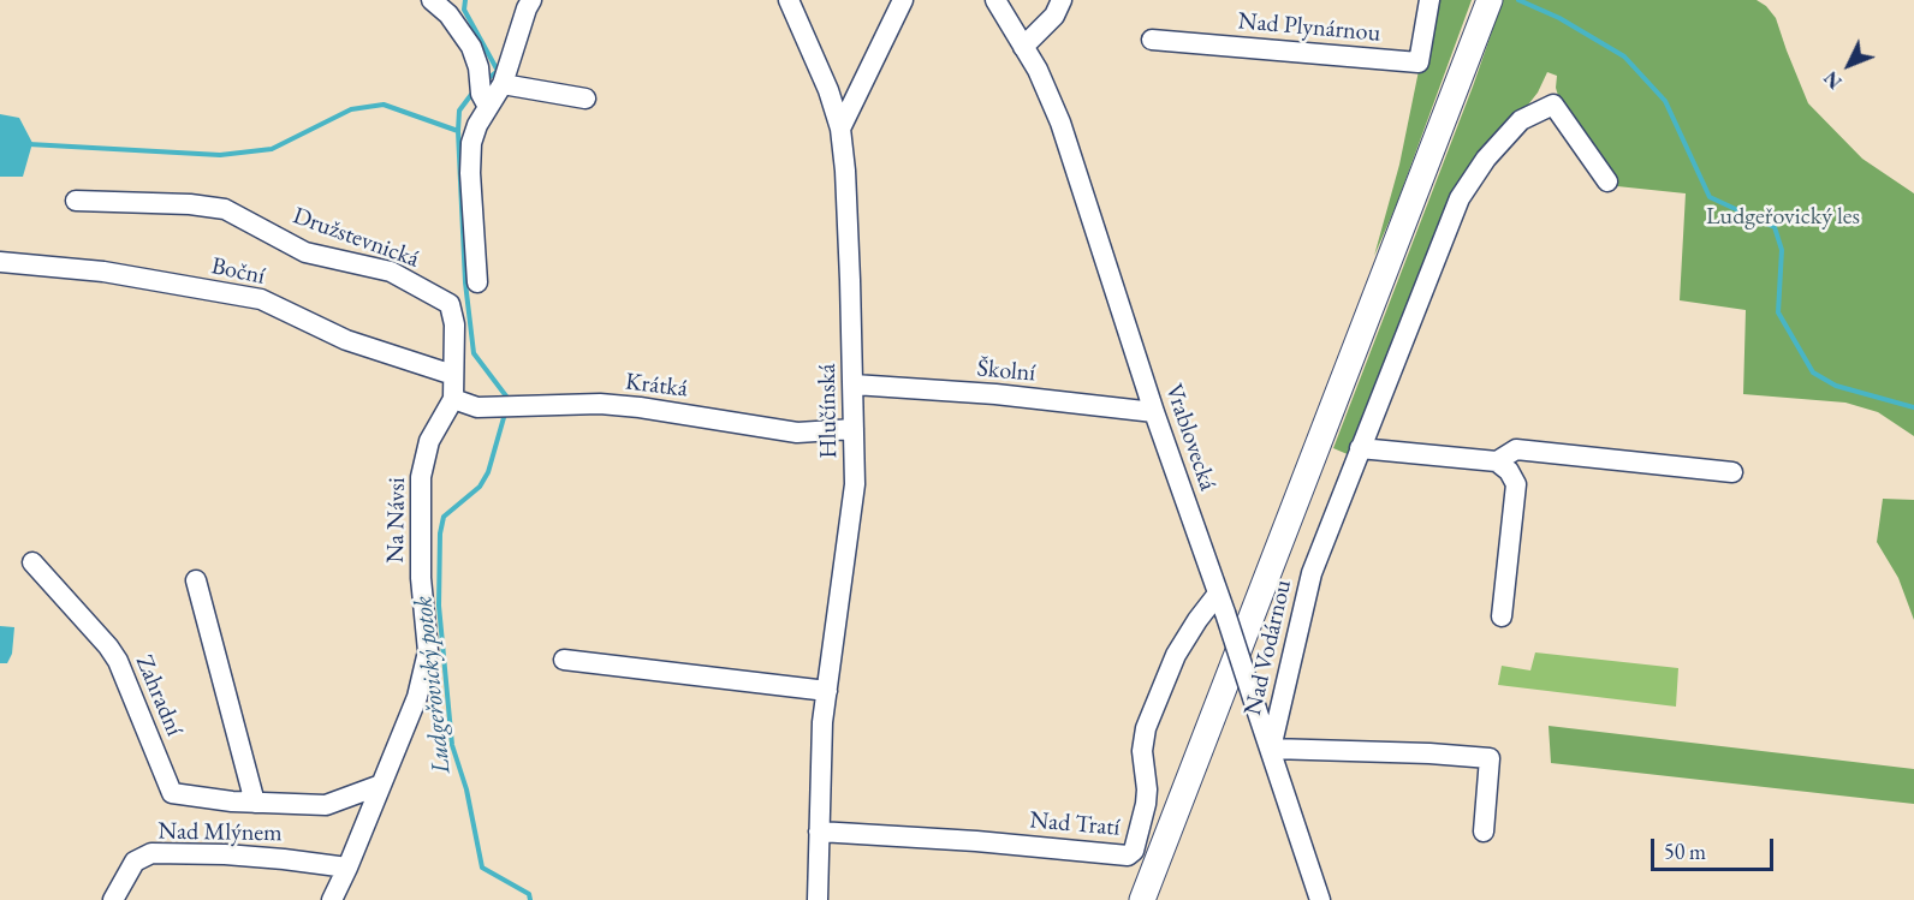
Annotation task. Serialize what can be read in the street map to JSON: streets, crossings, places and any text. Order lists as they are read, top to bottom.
{
  "streets": {
    "street": [
      "Nad Plynárnou",
      "Družstevnická",
      "Boční",
      "Školní",
      "Krátká",
      "Hlučínská",
      "Vrablovecká",
      "Na Návsi",
      "Nad Vodárnou",
      "Zahradní",
      "Nad Tratí",
      "Nad Mlýnem"
    ]
  },
  "crossings": [
    ["Družstevnická", "Na Návsi"],
    ["Boční", "Na Návsi"],
    ["Školní", "Hlučínská"],
    ["Školní", "Vrablovecká"],
    ["Krátká", "Hlučínská"],
    ["Krátká", "Na Návsi"],
    ["Hlučínská", "Nad Tratí"],
    ["Vrablovecká", "Nad Vodárnou"],
    ["Vrablovecká", "Nad Tratí"],
    ["Na Návsi", "Zahradní"],
    ["Na Návsi", "Nad Mlýnem"]
  ],
  "water": ["Ludgeřovický potok"],
  "parks": ["Ludgeřovický les"],
  "scale_bar": "50 m",
  "north": "bottom left"
}
